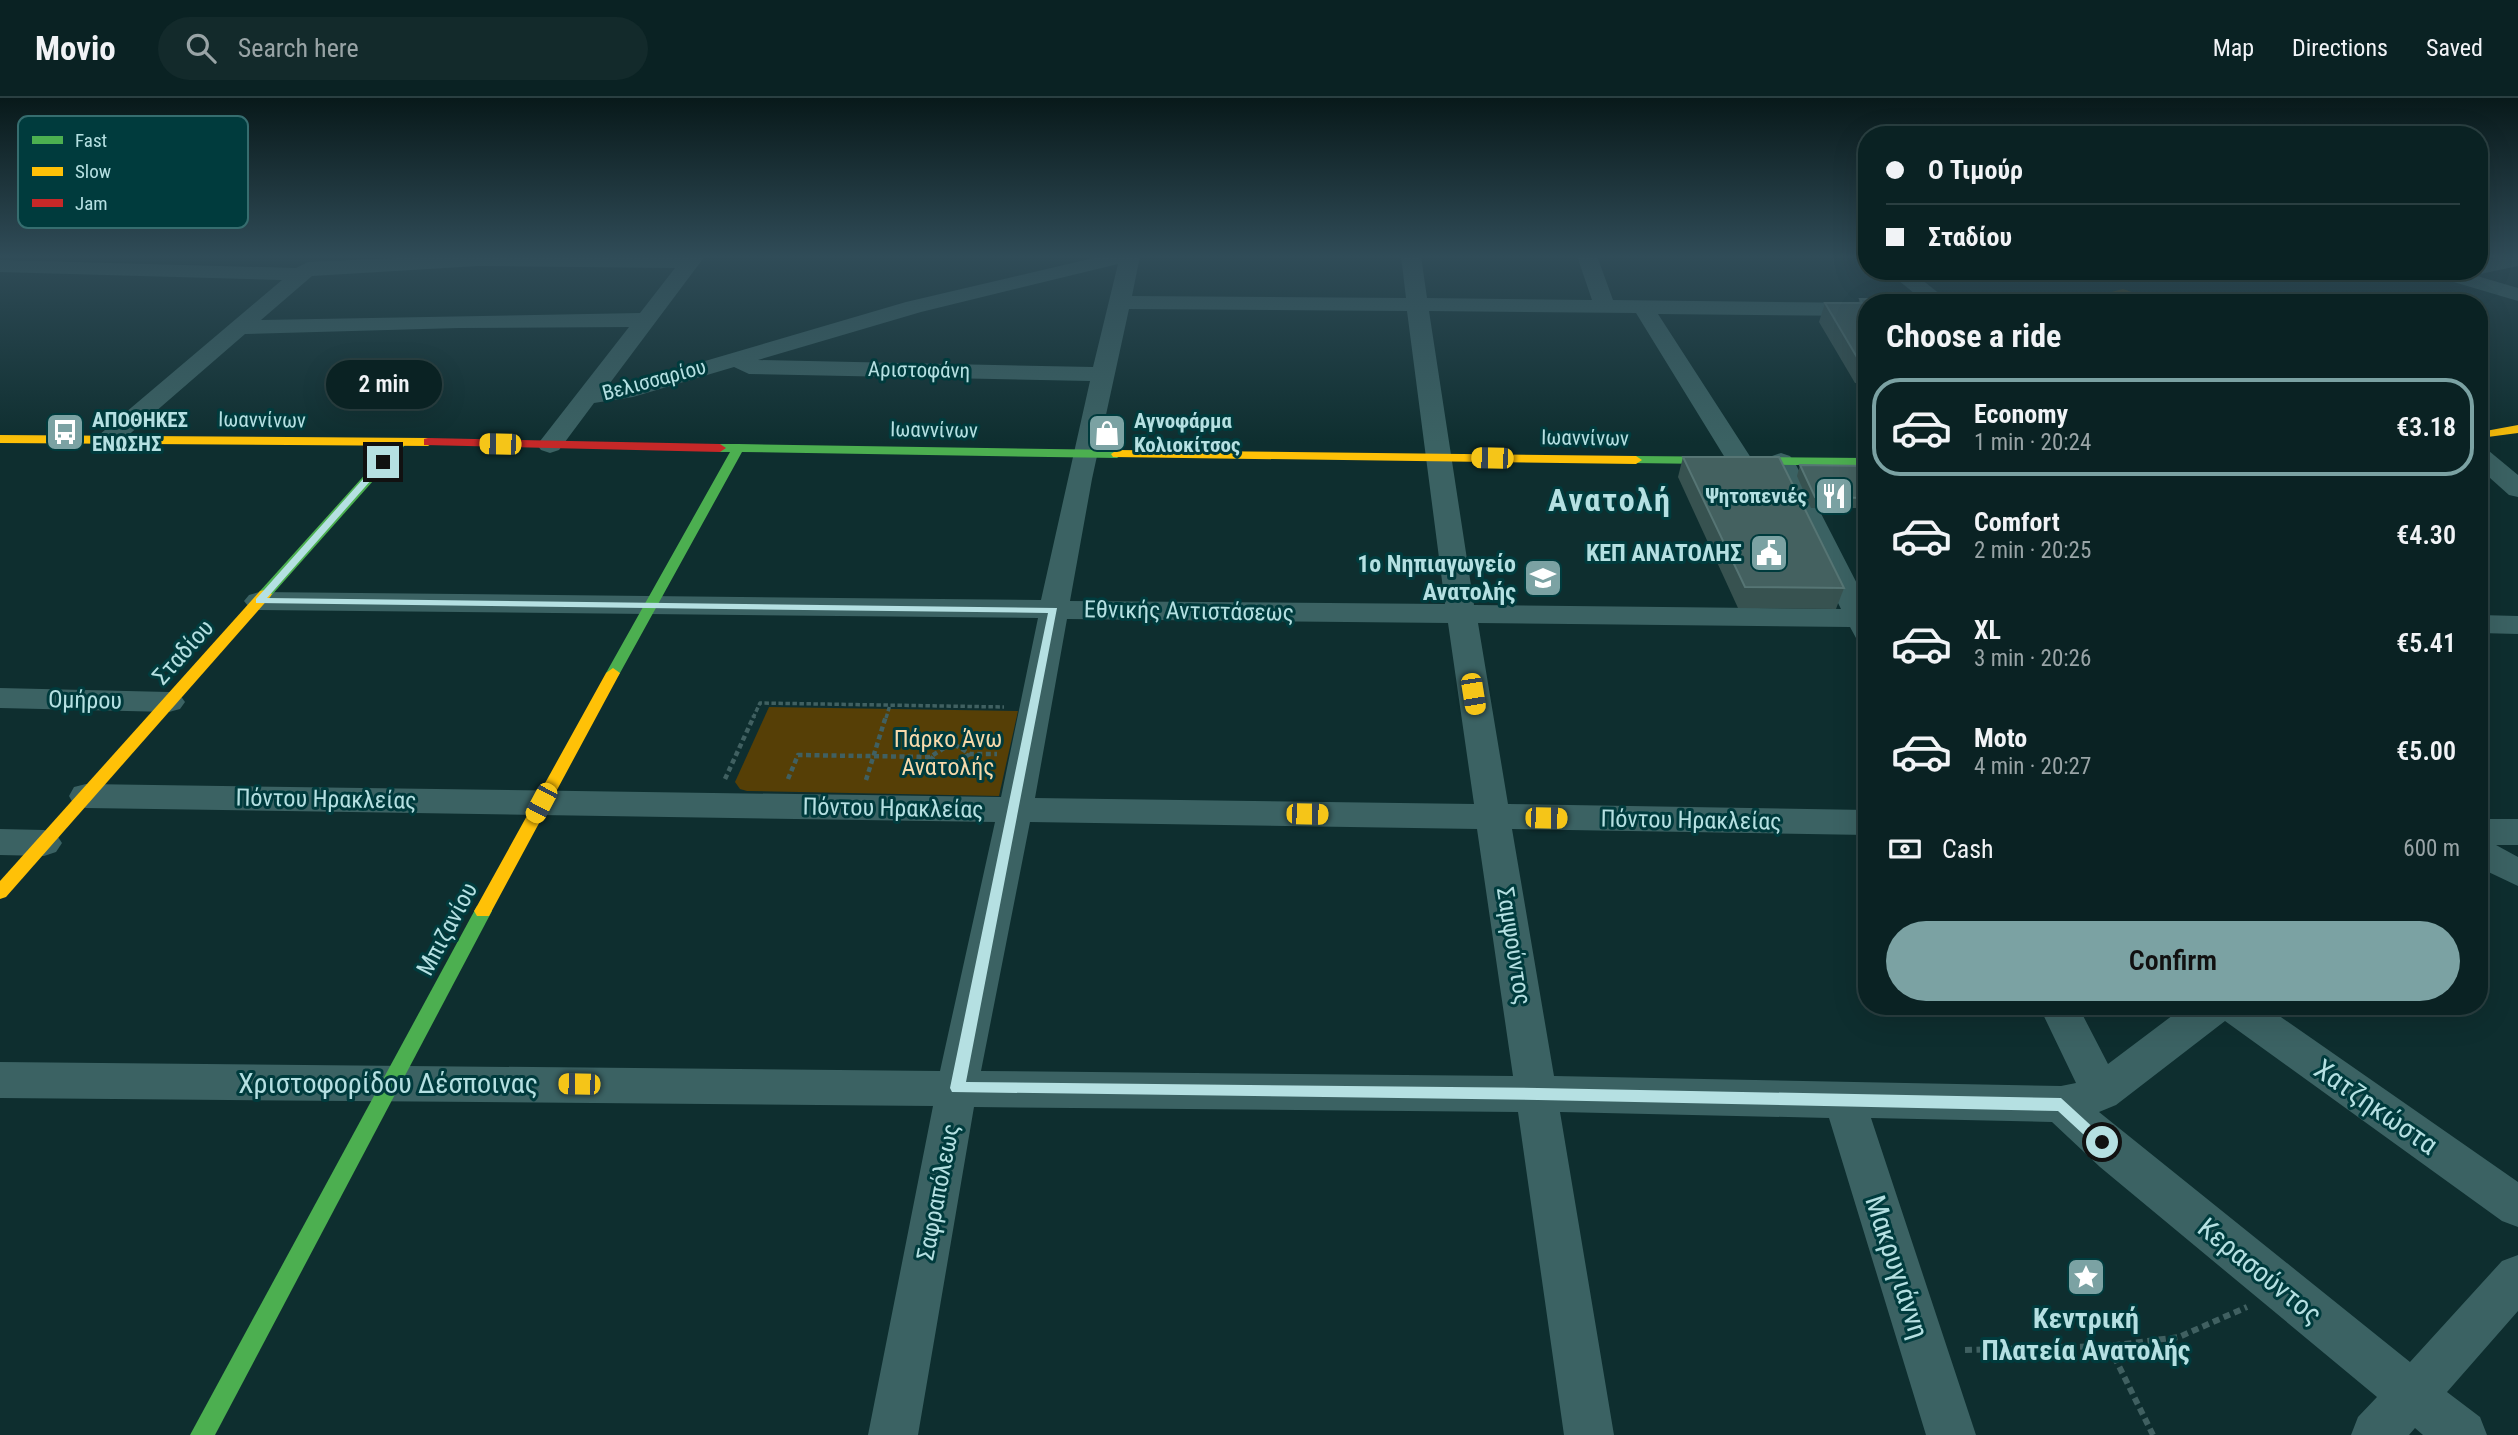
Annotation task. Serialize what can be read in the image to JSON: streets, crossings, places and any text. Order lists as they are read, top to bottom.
{
  "streets": {
    "main road": ["Ιωαννίνων", "Σταδίου", "Μπιζανίου"],
    "street": [
      "Αριστοφάνη",
      "Βελισσαρίου",
      "Εθνικής Αντιστάσεως",
      "Ομήρου",
      "Πόντου Ηρακλείας",
      "Σαμψούντος",
      "Χριστοφορίδου Δέσποινας",
      "Χατζηκώστα",
      "Σαφραπόλεως",
      "Μακρυγιάννη",
      "Κερασούντος"
    ]
  },
  "crossings": [
    ["Αριστοφάνη", "Βελισσαρίου"],
    ["Αριστοφάνη", "Σαφραπόλεως"],
    ["Ιωαννίνων", "Σταδίου"],
    ["Ιωαννίνων", "Μπιζανίου"],
    ["Ιωαννίνων", "Σαμψούντος"],
    ["Ιωαννίνων", "Σαφραπόλεως"],
    ["Εθνικής Αντιστάσεως", "Σταδίου"],
    ["Εθνικής Αντιστάσεως", "Μπιζανίου"],
    ["Εθνικής Αντιστάσεως", "Σαμψούντος"],
    ["Εθνικής Αντιστάσεως", "Σαφραπόλεως"],
    ["Σταδίου", "Ομήρου"],
    ["Σταδίου", "Πόντου Ηρακλείας"],
    ["Πόντου Ηρακλείας", "Μπιζανίου"],
    ["Πόντου Ηρακλείας", "Σαμψούντος"],
    ["Πόντου Ηρακλείας", "Σαφραπόλεως"],
    ["Μπιζανίου", "Χριστοφορίδου Δέσποινας"],
    ["Σαμψούντος", "Χριστοφορίδου Δέσποινας"],
    ["Χριστοφορίδου Δέσποινας", "Σαφραπόλεως"],
    ["Χριστοφορίδου Δέσποινας", "Μακρυγιάννη"],
    ["Χριστοφορίδου Δέσποινας", "Κερασούντος"]
  ],
  "districts": ["Ανατολή"],
  "parks": ["Πάρκο Άνω Ανατολής"],
  "places": {
    "bus stop": ["ΑΠΟΘΗΚΕΣ ΕΝΩΣΗΣ"],
    "shop": ["Αγνοφάρμα Κολιοκίτσος"],
    "restaurant": ["Ψητοπενιές"],
    "public building": ["ΚΕΠ ΑΝΑΤΟΛΗΣ"],
    "school or university": ["1ο Νηπιαγωγείο Ανατολής"],
    "place": ["Κεντρική Πλατεία Ανατολής"]
  },
  "legend": ["Fast", "Slow", "Jam"],
  "page": {
    "header": "Movio",
    "search": "Search here",
    "nav": ["Map", "Directions", "Saved"],
    "banner": ["Ο Τιμούρ", "Σταδίου"],
    "heading": "Choose a ride",
    "bubble": "2 min",
    "list": [
      {
        "name": "Economy",
        "note": "1 min · 20:24",
        "value": "€3.18"
      },
      {
        "name": "Comfort",
        "note": "2 min · 20:25",
        "value": "€4.30"
      },
      {
        "name": "XL",
        "note": "3 min · 20:26",
        "value": "€5.41"
      },
      {
        "name": "Moto",
        "note": "4 min · 20:27",
        "value": "€5.00"
      }
    ],
    "pay": ["Cash", "600 m"],
    "buttons": "Confirm"
  }
}
